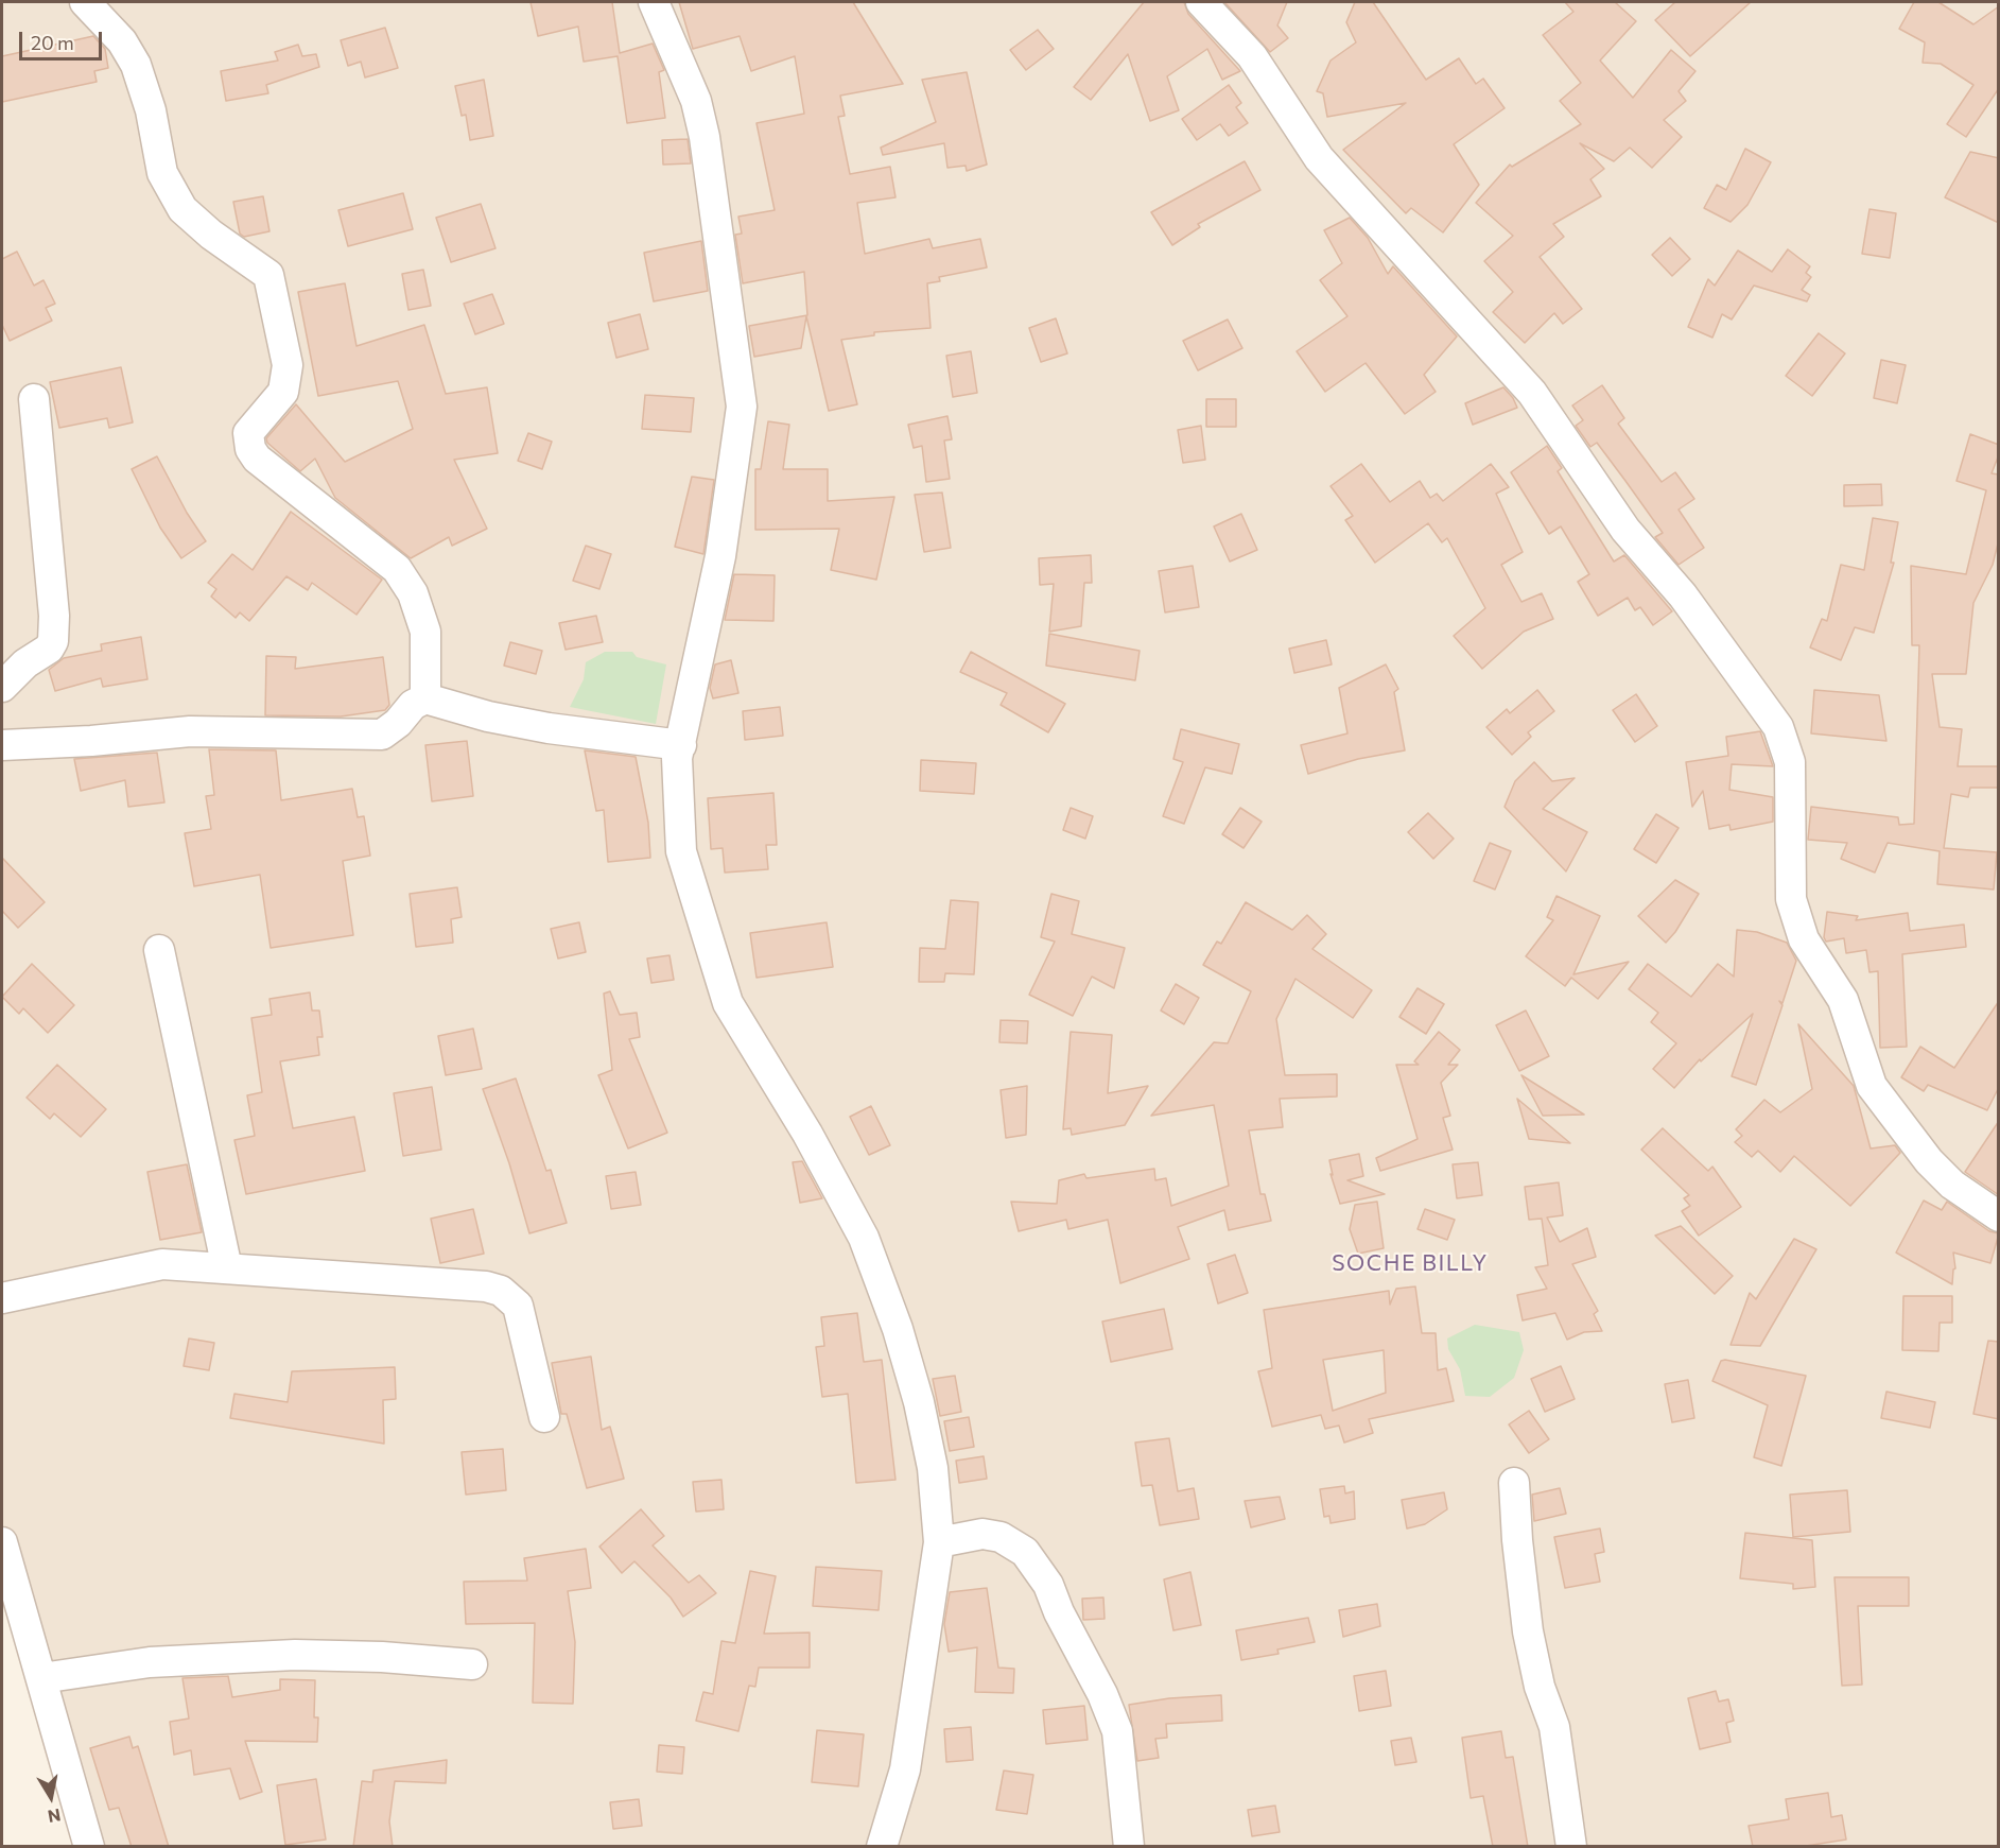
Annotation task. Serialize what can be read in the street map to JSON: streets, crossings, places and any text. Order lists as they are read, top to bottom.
{
  "districts": ["SOCHE BILLY"],
  "scale_bar": "20 m",
  "north": "bottom"
}
